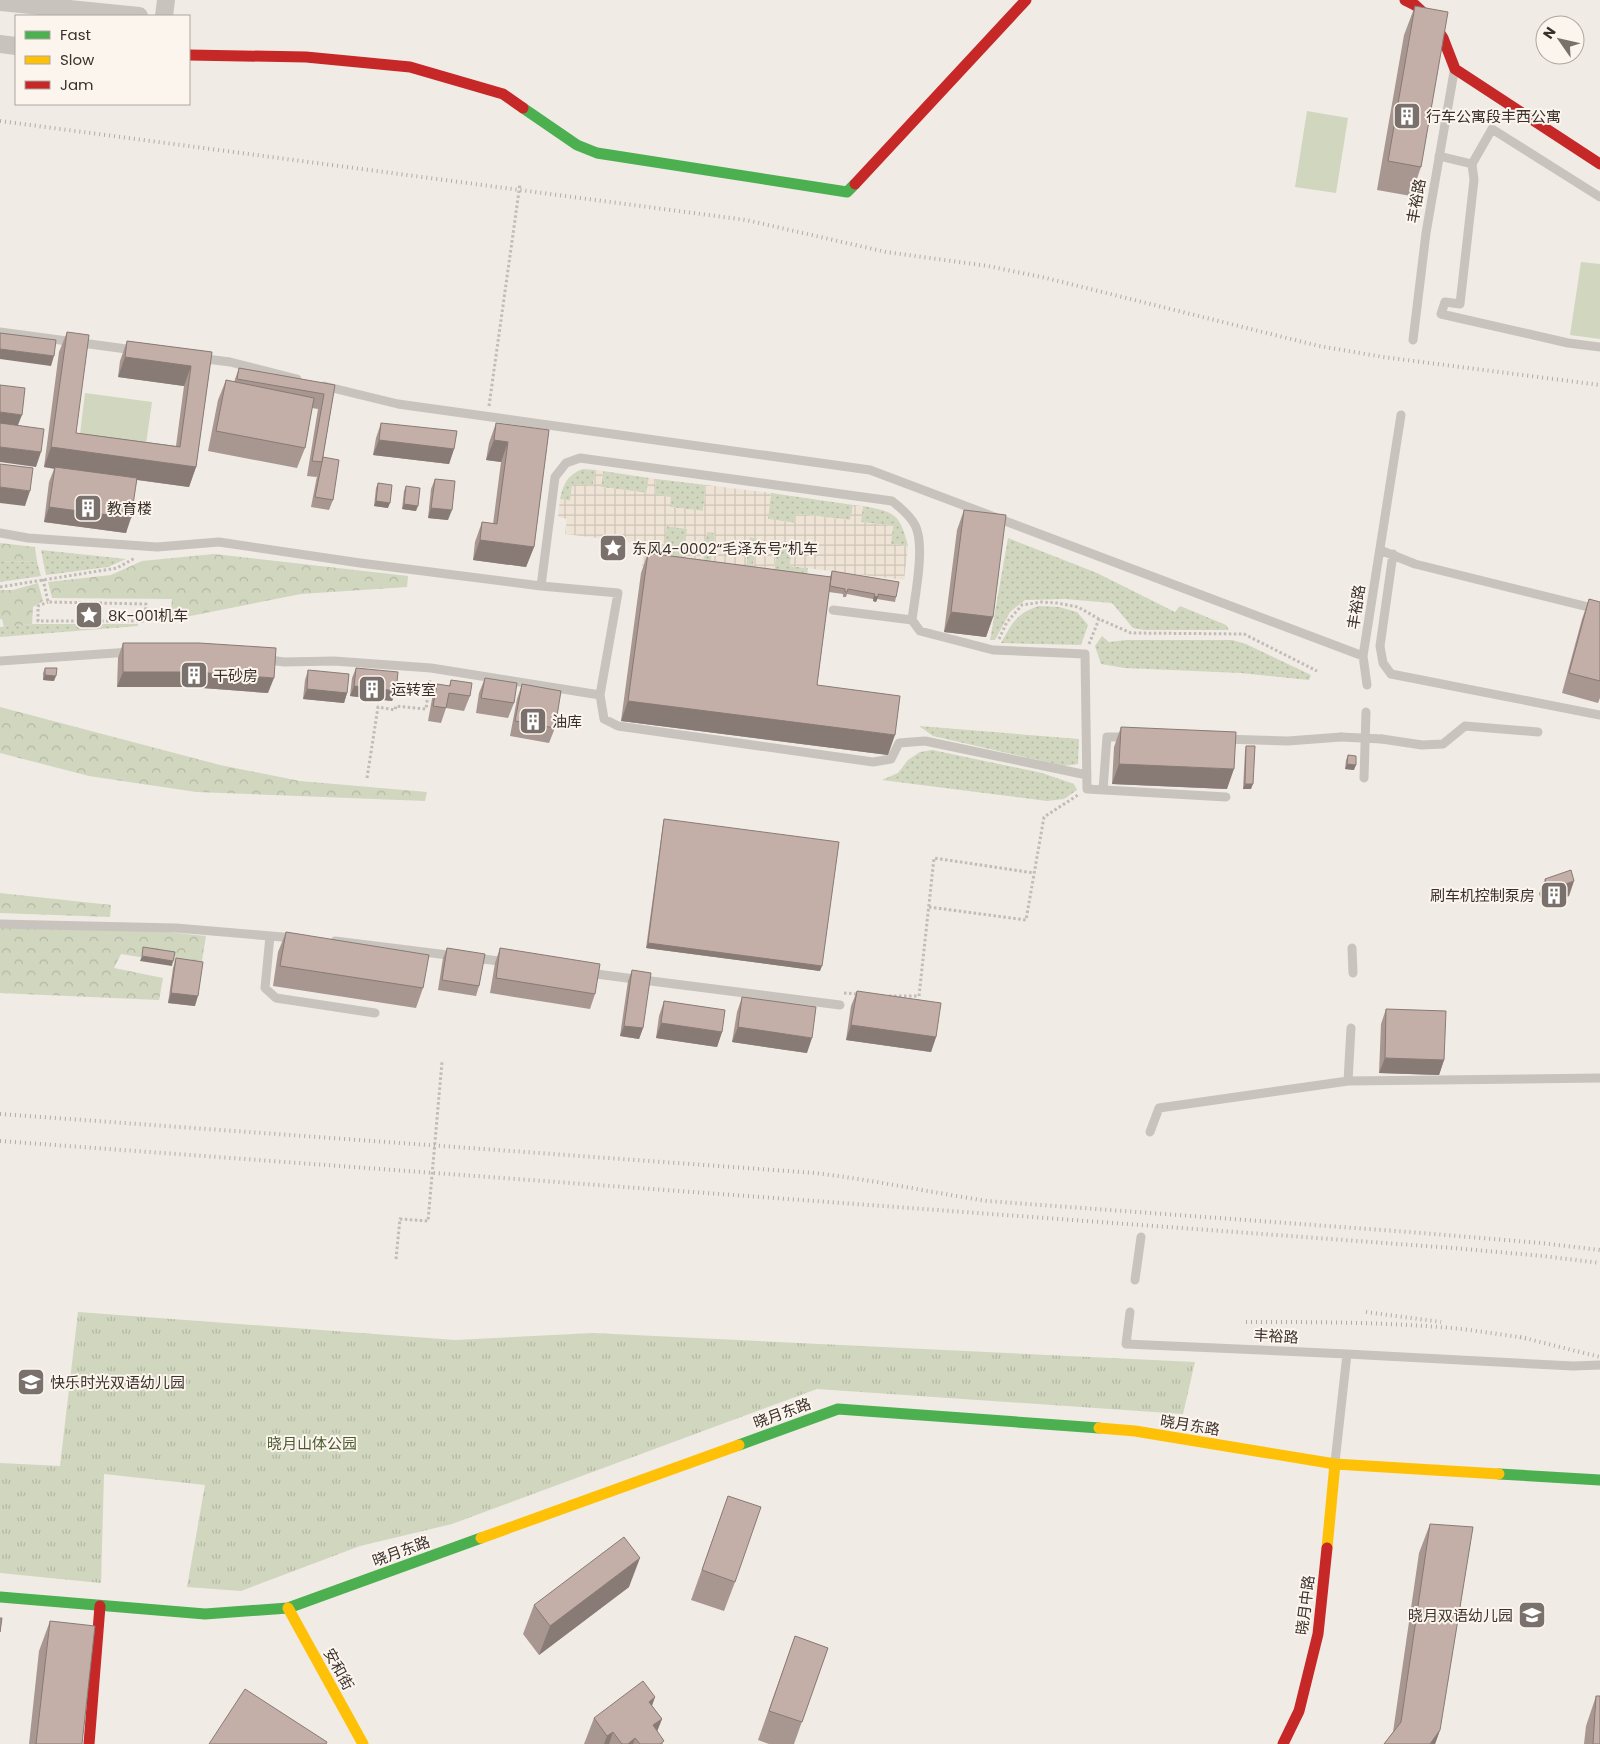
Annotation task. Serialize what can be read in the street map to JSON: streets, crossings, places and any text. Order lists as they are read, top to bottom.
{
  "streets": {
    "street": [
      "丰裕路",
      "晓月东路",
      "晓月中路",
      "安和街"
    ]
  },
  "crossings": [
    ["晓月东路", "晓月中路"],
    ["晓月东路", "安和街"]
  ],
  "parks": ["晓月山体公园"],
  "places": {
    "building": [
      "行车公寓段丰西公寓",
      "教育楼",
      "干砂房",
      "运转室",
      "油库",
      "刷车机控制泵房"
    ],
    "place": ["东风4-0002“毛泽东号”机车", "8K-001机车"],
    "school or university": ["快乐时光双语幼儿园", "晓月双语幼儿园"]
  },
  "legend": ["Fast", "Slow", "Jam"],
  "north": "top left"
}
